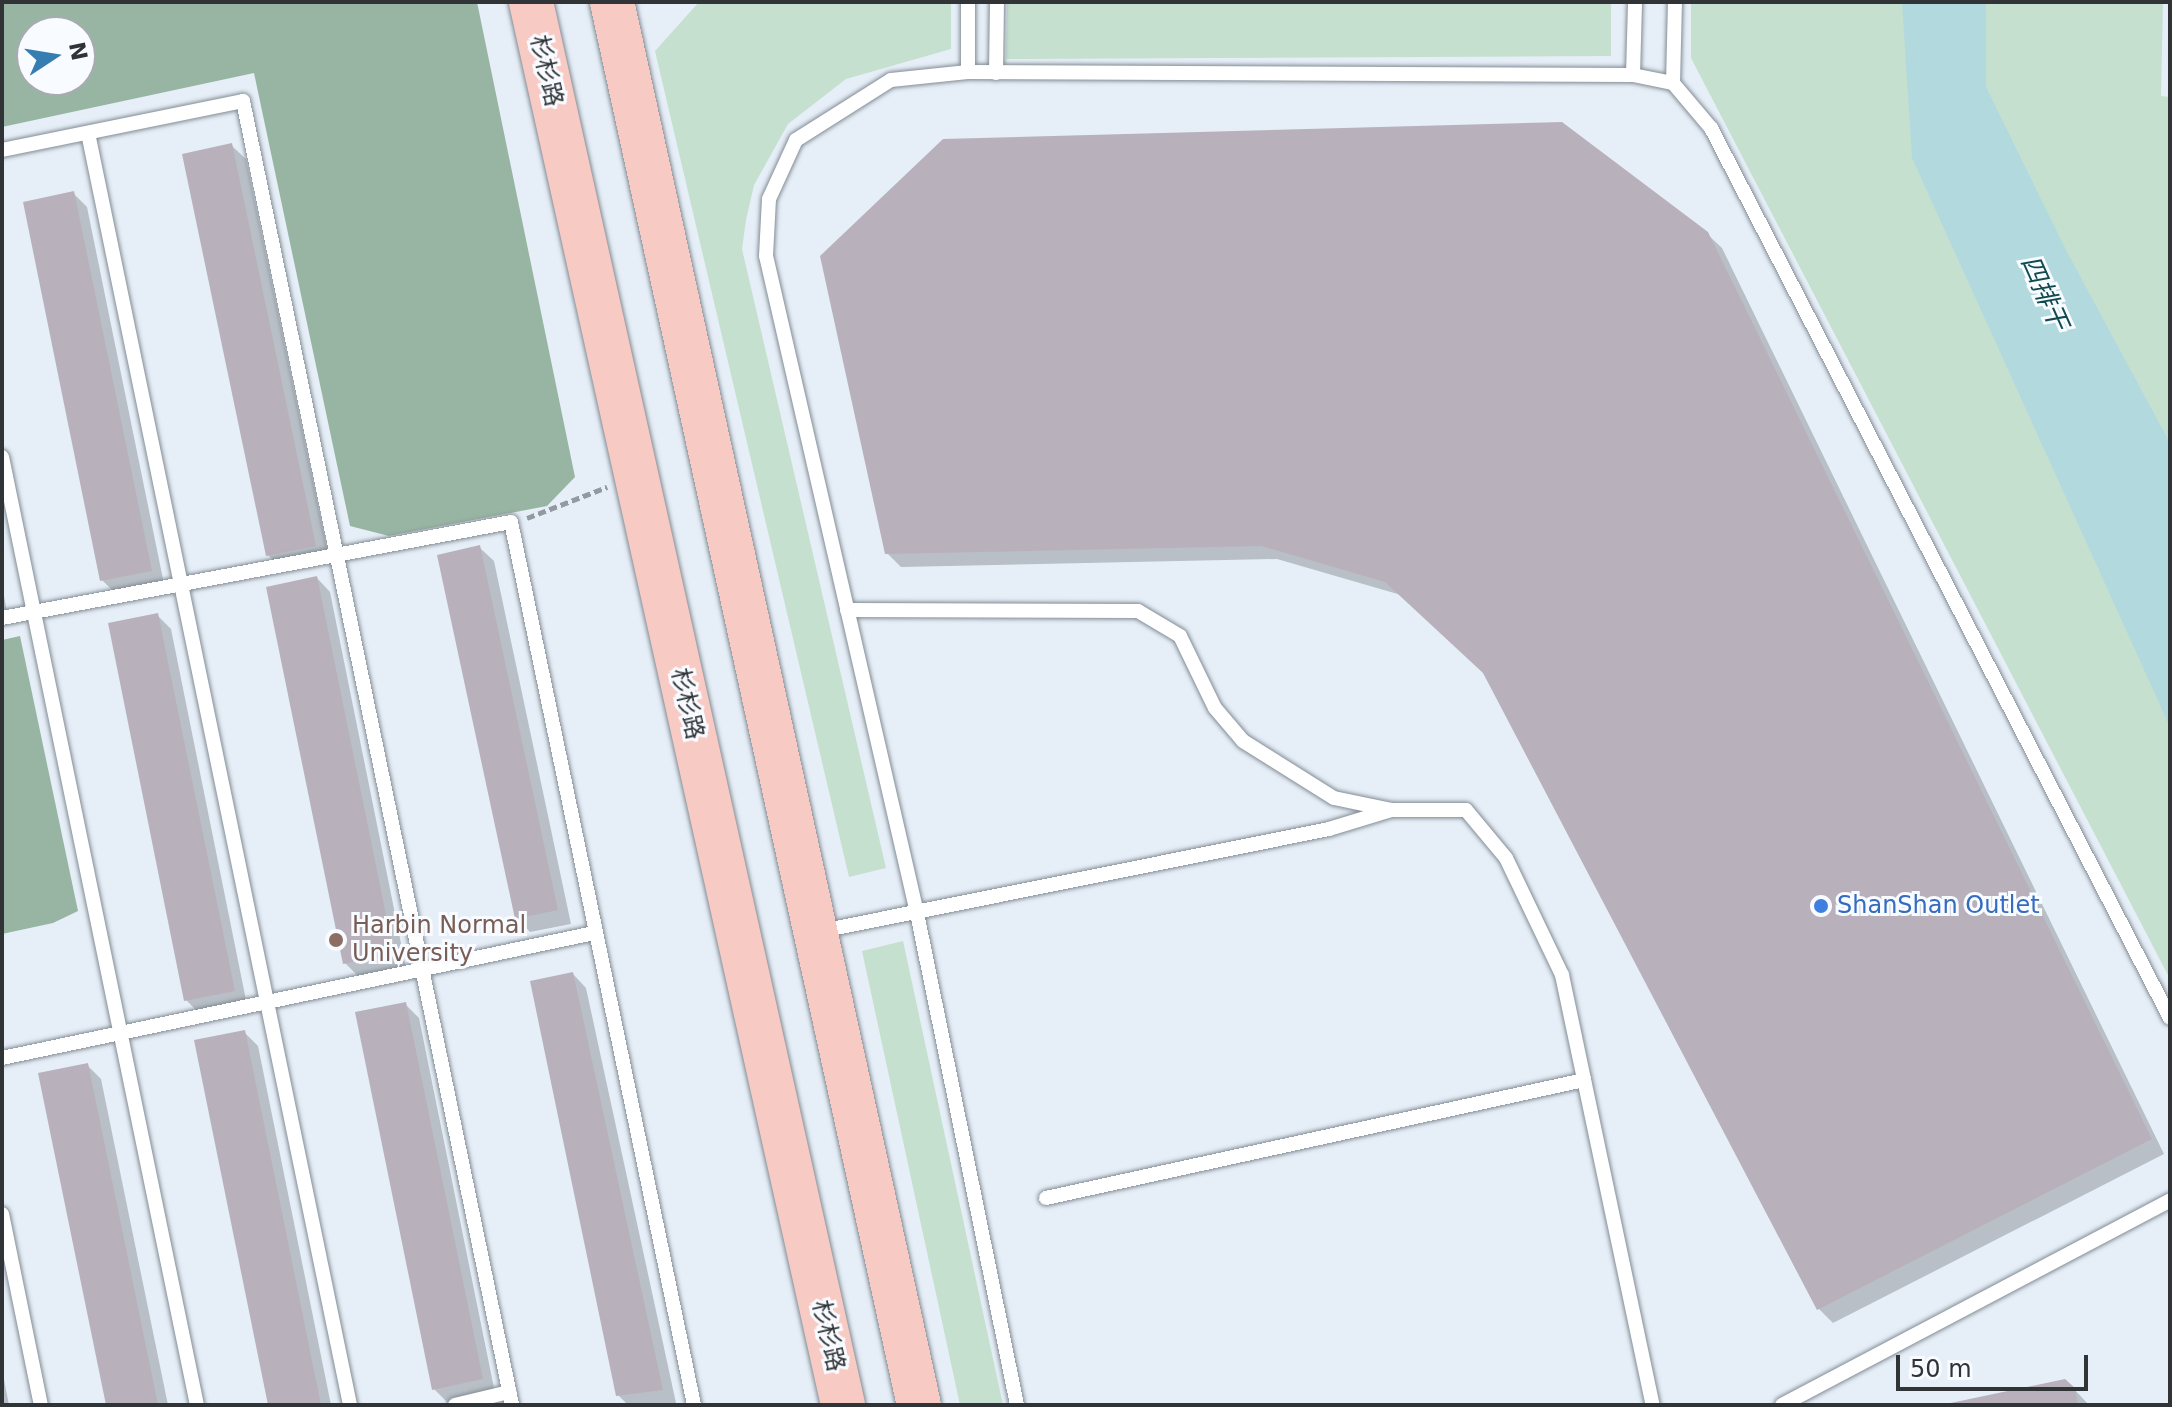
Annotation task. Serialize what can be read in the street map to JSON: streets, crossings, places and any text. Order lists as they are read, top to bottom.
{
  "streets": {
    "main road": ["杉杉路"]
  },
  "water": ["四排干"],
  "places": ["ShanShan Outlet", "Harbin Normal University"],
  "scale_bar": "50 m",
  "north": "right"
}
